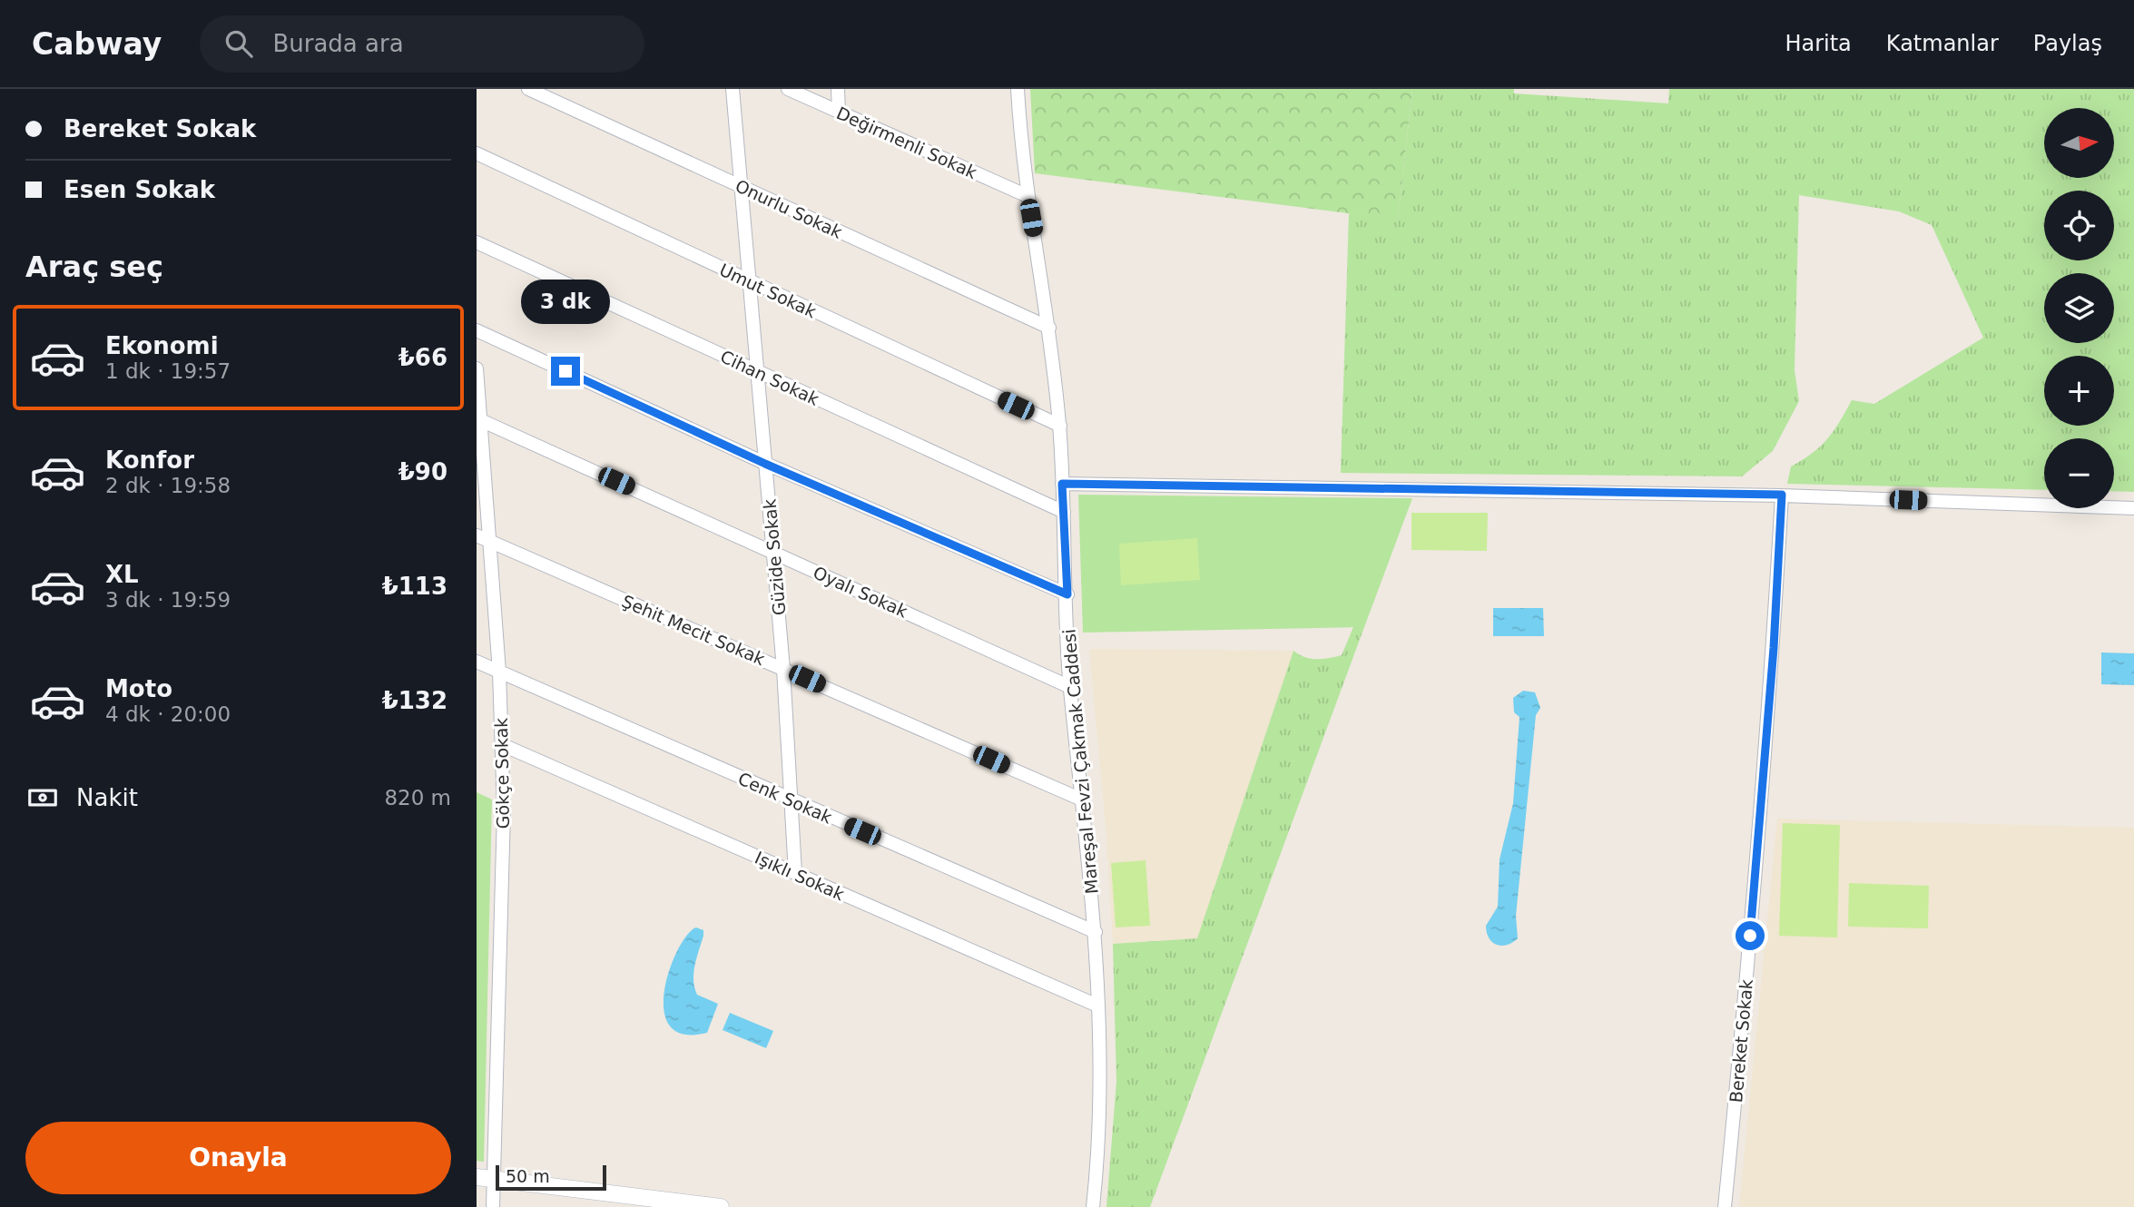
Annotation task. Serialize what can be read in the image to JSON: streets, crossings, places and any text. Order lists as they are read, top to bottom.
{
  "streets": {
    "street": [
      "Değirmenli Sokak",
      "Onurlu Sokak",
      "Umut Sokak",
      "Cihan Sokak",
      "Güzide Sokak",
      "Oyalı Sokak",
      "Şehit Mecit Sokak",
      "Mareşal Fevzi Çakmak Caddesi",
      "Gökçe Sokak",
      "Cenk Sokak",
      "Işıklı Sokak",
      "Bereket Sokak"
    ]
  },
  "crossings": [
    ["Değirmenli Sokak", "Mareşal Fevzi Çakmak Caddesi"],
    ["Onurlu Sokak", "Güzide Sokak"],
    ["Onurlu Sokak", "Mareşal Fevzi Çakmak Caddesi"],
    ["Umut Sokak", "Güzide Sokak"],
    ["Umut Sokak", "Mareşal Fevzi Çakmak Caddesi"],
    ["Cihan Sokak", "Güzide Sokak"],
    ["Cihan Sokak", "Mareşal Fevzi Çakmak Caddesi"],
    ["Güzide Sokak", "Oyalı Sokak"],
    ["Güzide Sokak", "Şehit Mecit Sokak"],
    ["Güzide Sokak", "Cenk Sokak"],
    ["Güzide Sokak", "Işıklı Sokak"],
    ["Oyalı Sokak", "Mareşal Fevzi Çakmak Caddesi"],
    ["Oyalı Sokak", "Gökçe Sokak"],
    ["Şehit Mecit Sokak", "Mareşal Fevzi Çakmak Caddesi"],
    ["Şehit Mecit Sokak", "Gökçe Sokak"],
    ["Mareşal Fevzi Çakmak Caddesi", "Cenk Sokak"],
    ["Mareşal Fevzi Çakmak Caddesi", "Işıklı Sokak"],
    ["Gökçe Sokak", "Cenk Sokak"],
    ["Gökçe Sokak", "Işıklı Sokak"]
  ],
  "scale_bar": "50 m",
  "north": "right",
  "page": {
    "header": "Cabway",
    "search": "Burada ara",
    "nav": ["Harita", "Katmanlar", "Paylaş"],
    "banner": ["Bereket Sokak", "Esen Sokak"],
    "map_buttons": ["+", "−"],
    "heading": "Araç seç",
    "bubble": "3 dk",
    "list": [
      {
        "name": "Ekonomi",
        "note": "1 dk · 19:57",
        "value": "₺66"
      },
      {
        "name": "Konfor",
        "note": "2 dk · 19:58",
        "value": "₺90"
      },
      {
        "name": "XL",
        "note": "3 dk · 19:59",
        "value": "₺113"
      },
      {
        "name": "Moto",
        "note": "4 dk · 20:00",
        "value": "₺132"
      }
    ],
    "pay": ["Nakit", "820 m"],
    "buttons": "Onayla",
    "scale": "50 m"
  }
}
